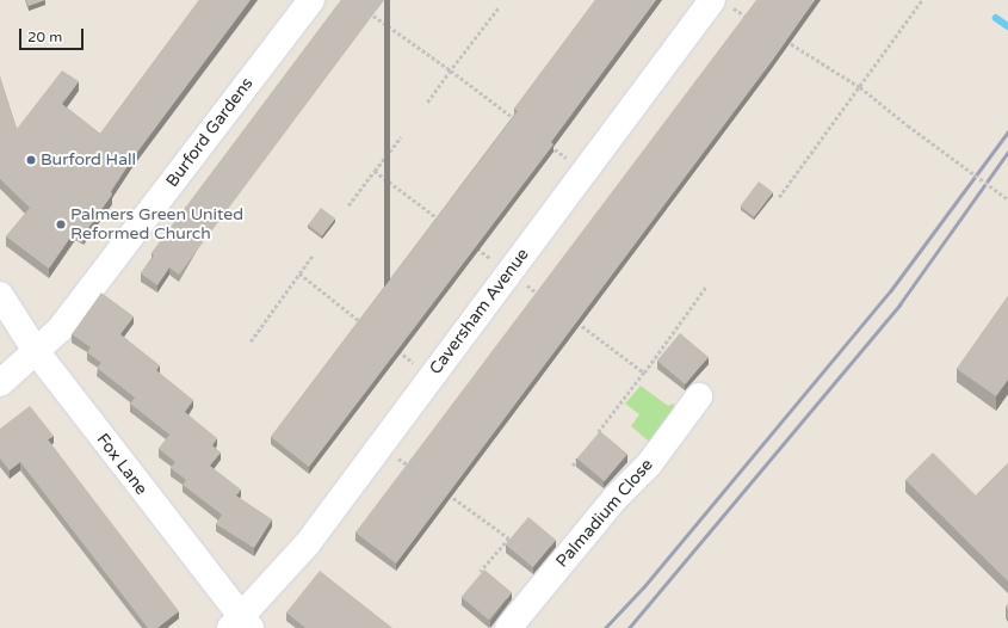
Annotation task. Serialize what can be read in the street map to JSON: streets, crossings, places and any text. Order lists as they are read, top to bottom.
{
  "streets": {
    "street": [
      "Burford Gardens",
      "Caversham Avenue",
      "Fox Lane",
      "Palmadium Close"
    ]
  },
  "crossings": [
    ["Burford Gardens", "Fox Lane"],
    ["Caversham Avenue", "Fox Lane"]
  ],
  "places": ["Burford Hall", "Palmers Green United Reformed Church"],
  "scale_bar": "20 m"
}
